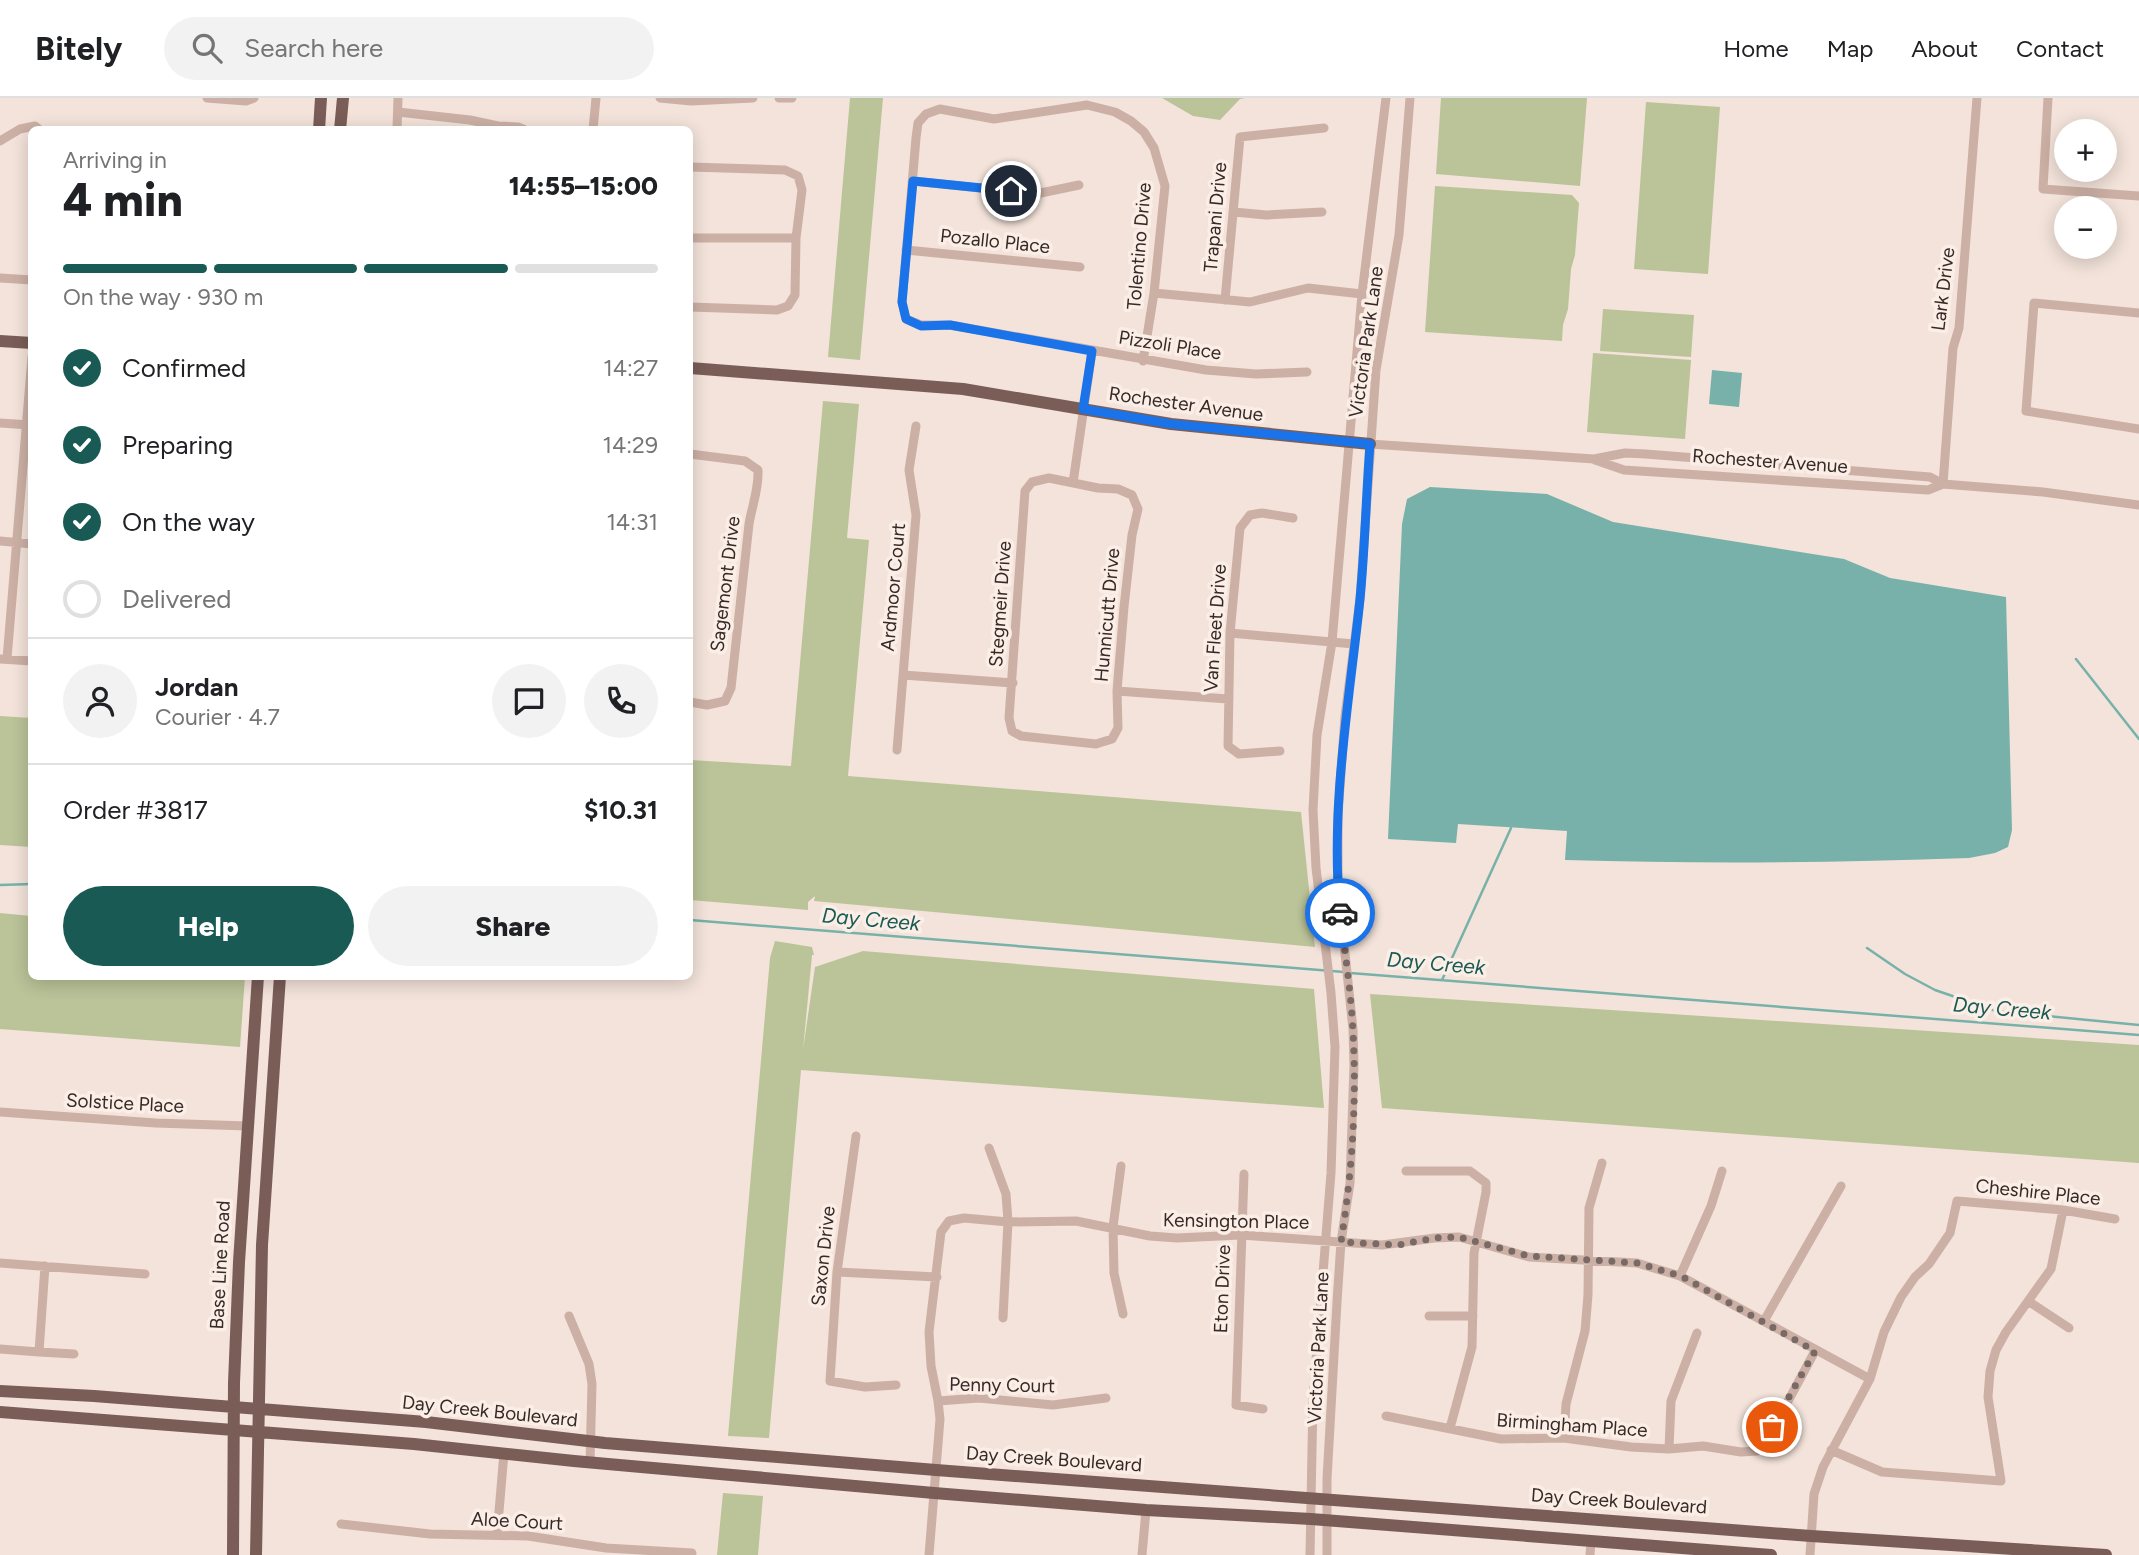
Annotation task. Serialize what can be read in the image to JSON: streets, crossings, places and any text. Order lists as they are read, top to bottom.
{
  "streets": {
    "main road": ["Rochester Avenue", "Base Line Road", "Day Creek Boulevard"],
    "street": [
      "Trapani Drive",
      "Pozallo Place",
      "Tolentino Drive",
      "Lark Drive",
      "Victoria Park Lane",
      "Pizzoli Place",
      "Sagemont Drive",
      "Ardmoor Court",
      "Stegmeir Drive",
      "Hunnicutt Drive",
      "Van Fleet Drive",
      "Solstice Place",
      "Cheshire Place",
      "Kensington Place",
      "Saxon Drive",
      "Eton Drive",
      "Penny Court",
      "Birmingham Place",
      "Aloe Court"
    ]
  },
  "crossings": [
    ["Pozallo Place", "Pizzoli Place"],
    ["Tolentino Drive", "Pizzoli Place"],
    ["Lark Drive", "Rochester Avenue"],
    ["Victoria Park Lane", "Rochester Avenue"],
    ["Victoria Park Lane", "Kensington Place"],
    ["Victoria Park Lane", "Day Creek Boulevard"],
    ["Stegmeir Drive", "Hunnicutt Drive"],
    ["Solstice Place", "Base Line Road"],
    ["Cheshire Place", "Kensington Place"],
    ["Kensington Place", "Eton Drive"],
    ["Kensington Place", "Birmingham Place"],
    ["Base Line Road", "Day Creek Boulevard"]
  ],
  "water": ["Day Creek"],
  "page": {
    "header": "Bitely",
    "search": "Search here",
    "nav": [
      "Home",
      "Map",
      "About",
      "Contact"
    ],
    "map_buttons": ["+", "−"],
    "heading": ["4 min", "Arriving in", "14:55–15:00"],
    "panel": [
      "Jordan",
      "Courier · 4.7",
      "Order #3817",
      "$10.31"
    ],
    "bar": "On the way · 930 m",
    "list": [
      ["Confirmed", "14:27"],
      ["Preparing", "14:29"],
      ["On the way", "14:31"],
      "Delivered"
    ],
    "buttons": ["Help", "Share"]
  }
}
